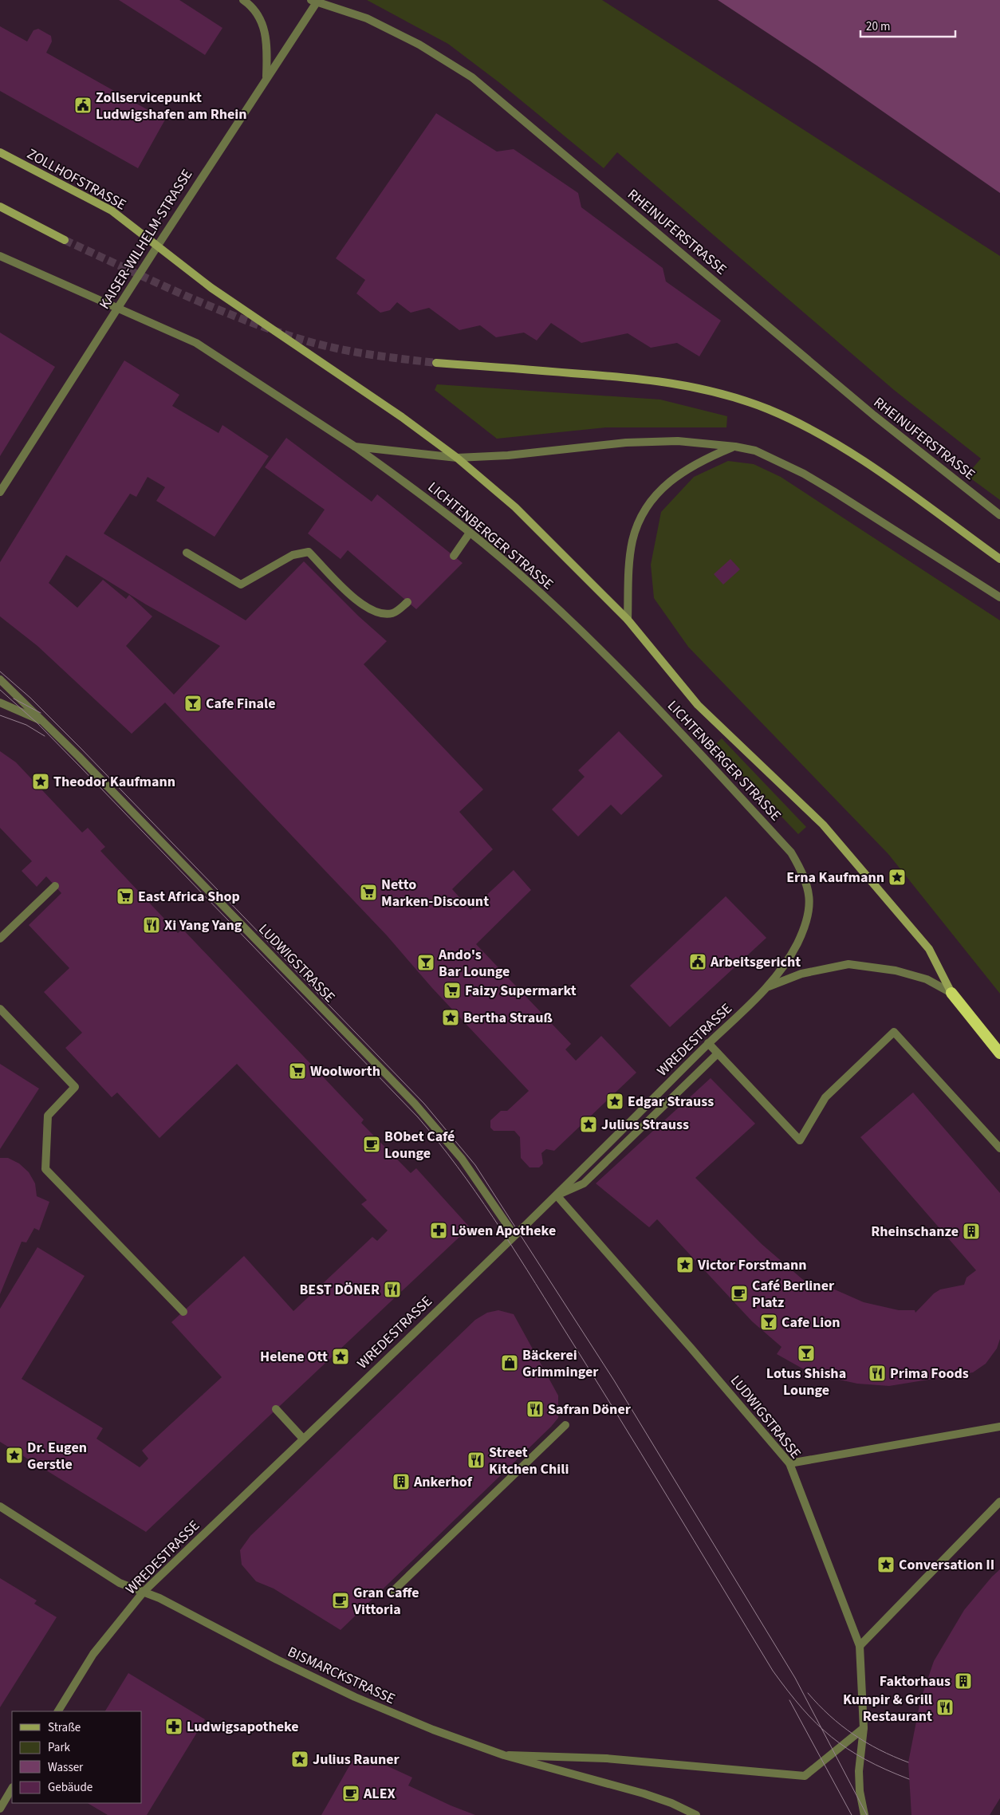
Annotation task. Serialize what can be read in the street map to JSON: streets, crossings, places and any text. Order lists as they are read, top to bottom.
{
  "streets": {
    "main road": ["ZOLLHOFSTRASSE", "LICHTENBERGER STRASSE"],
    "street": [
      "RHEINUFERSTRASSE",
      "KAISER-WILHELM-STRASSE",
      "LUDWIGSTRASSE",
      "WREDESTRASSE",
      "BISMARCKSTRASSE"
    ]
  },
  "crossings": [
    ["ZOLLHOFSTRASSE", "KAISER-WILHELM-STRASSE"],
    ["ZOLLHOFSTRASSE", "LICHTENBERGER STRASSE"],
    ["RHEINUFERSTRASSE", "KAISER-WILHELM-STRASSE"],
    ["KAISER-WILHELM-STRASSE", "LICHTENBERGER STRASSE"],
    ["LICHTENBERGER STRASSE", "WREDESTRASSE"],
    ["LUDWIGSTRASSE", "WREDESTRASSE"],
    ["WREDESTRASSE", "BISMARCKSTRASSE"]
  ],
  "places": {
    "public building": ["Zollservicepunkt Ludwigshafen am Rhein", "Arbeitsgericht"],
    "bar": [
      "Cafe Finale",
      "Ando's Bar Lounge",
      "Cafe Lion",
      "Lotus Shisha Lounge"
    ],
    "place": [
      "Theodor Kaufmann",
      "Erna Kaufmann",
      "Bertha Strauß",
      "Edgar Strauss",
      "Julius Strauss",
      "Victor Forstmann",
      "Helene Ott",
      "Dr. Eugen Gerstle",
      "Conversation II",
      "Julius Rauner"
    ],
    "supermarket": [
      "Netto Marken-Discount",
      "East Africa Shop",
      "Faizy Supermarkt",
      "Woolworth"
    ],
    "restaurant": [
      "Xi Yang Yang",
      "BEST DÖNER",
      "Prima Foods",
      "Safran Döner",
      "Street Kitchen Chili",
      "Kumpir & Grill Restaurant"
    ],
    "cafe": [
      "BObet Café Lounge",
      "Café Berliner Platz",
      "Gran Caffe Vittoria",
      "ALEX"
    ],
    "pharmacy": ["Löwen Apotheke", "Ludwigsapotheke"],
    "building": ["Rheinschanze", "Ankerhof", "Faktorhaus"],
    "shop": ["Bäckerei Grimminger"]
  },
  "legend": [
    "Straße",
    "Park",
    "Wasser",
    "Gebäude"
  ],
  "scale_bar": "20 m"
}
